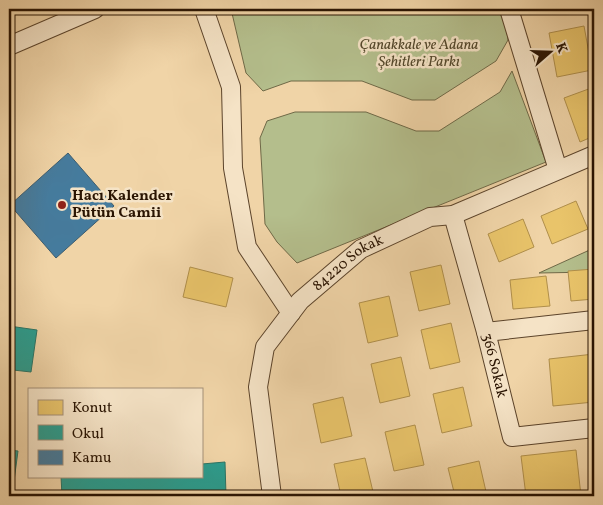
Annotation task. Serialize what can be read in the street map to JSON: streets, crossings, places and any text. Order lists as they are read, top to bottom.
{
  "streets": {
    "street": ["84220 Sokak", "366 Sokak"]
  },
  "crossings": [
    ["84220 Sokak", "366 Sokak"]
  ],
  "parks": ["Çanakkale ve Adana Şehitleri Parkı"],
  "places": ["Hacı Kalender Pütün Camii"],
  "legend": ["Konut", "Okul", "Kamu"],
  "north": "right"
}
